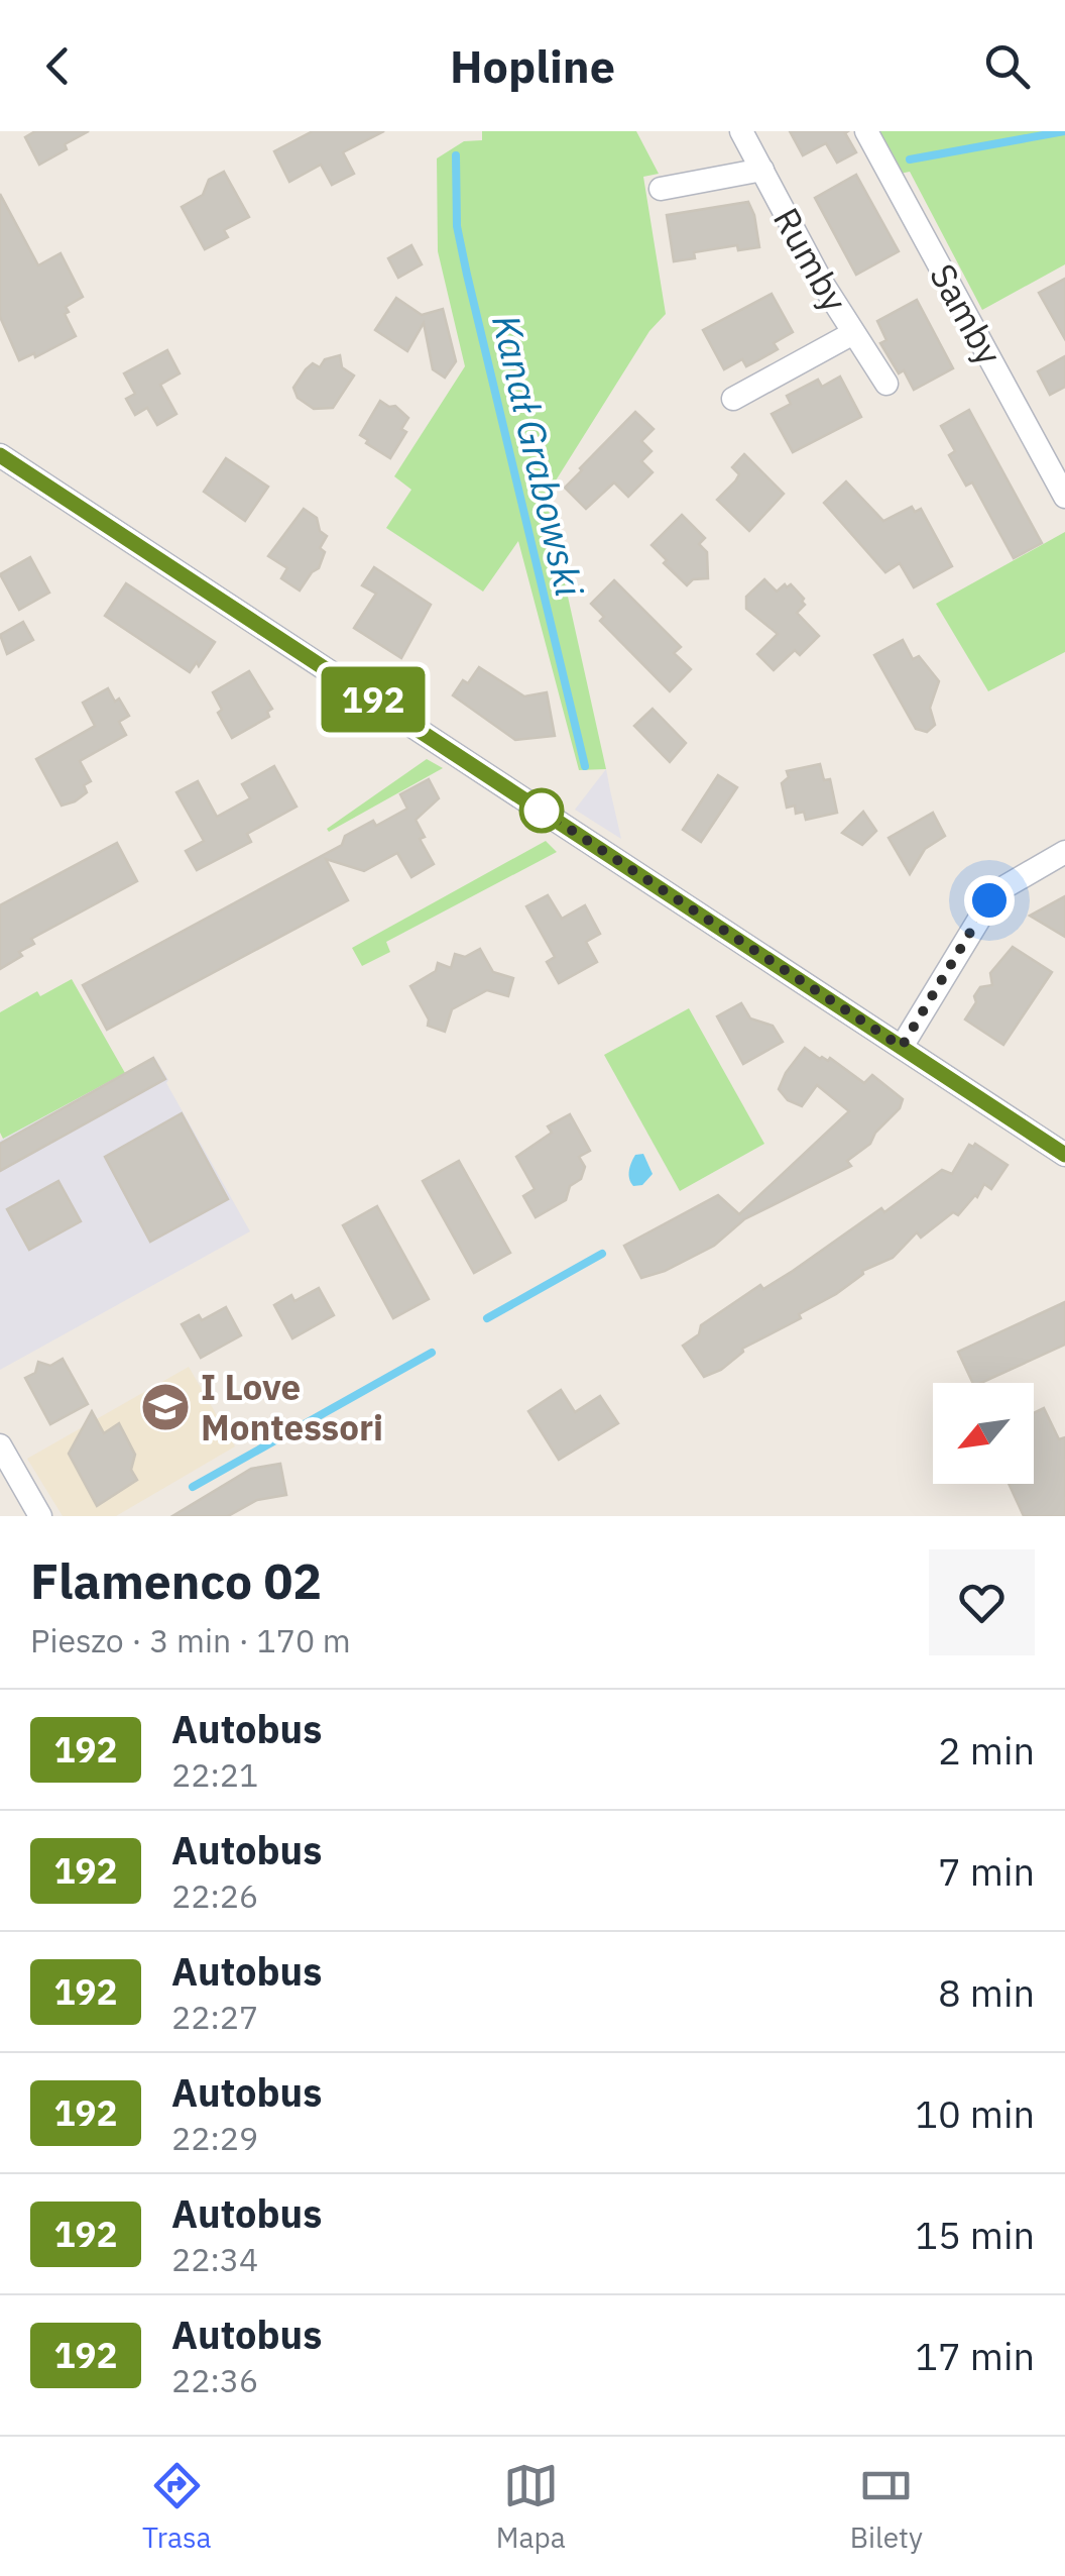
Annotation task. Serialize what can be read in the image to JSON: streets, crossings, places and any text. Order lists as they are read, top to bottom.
{
  "streets": {
    "street": ["Rumby", "Samby"]
  },
  "water": ["Kanał Grabowski"],
  "places": {
    "school or university": ["I Love Montessori"]
  },
  "lines": ["bus line 192"],
  "north": "bottom left",
  "page": {
    "header": "Hopline",
    "on_map": "192",
    "heading": ["Flamenco 02", "Pieszo · 3 min · 170 m"],
    "list": [
      {
        "mark": "192",
        "name": "Autobus",
        "note": "22:21",
        "value": "2 min"
      },
      {
        "mark": "192",
        "name": "Autobus",
        "note": "22:26",
        "value": "7 min"
      },
      {
        "mark": "192",
        "name": "Autobus",
        "note": "22:27",
        "value": "8 min"
      },
      {
        "mark": "192",
        "name": "Autobus",
        "note": "22:29",
        "value": "10 min"
      },
      {
        "mark": "192",
        "name": "Autobus",
        "note": "22:34",
        "value": "15 min"
      },
      {
        "mark": "192",
        "name": "Autobus",
        "note": "22:36",
        "value": "17 min"
      }
    ],
    "tabs": ["Trasa", "Mapa", "Bilety"]
  }
}
